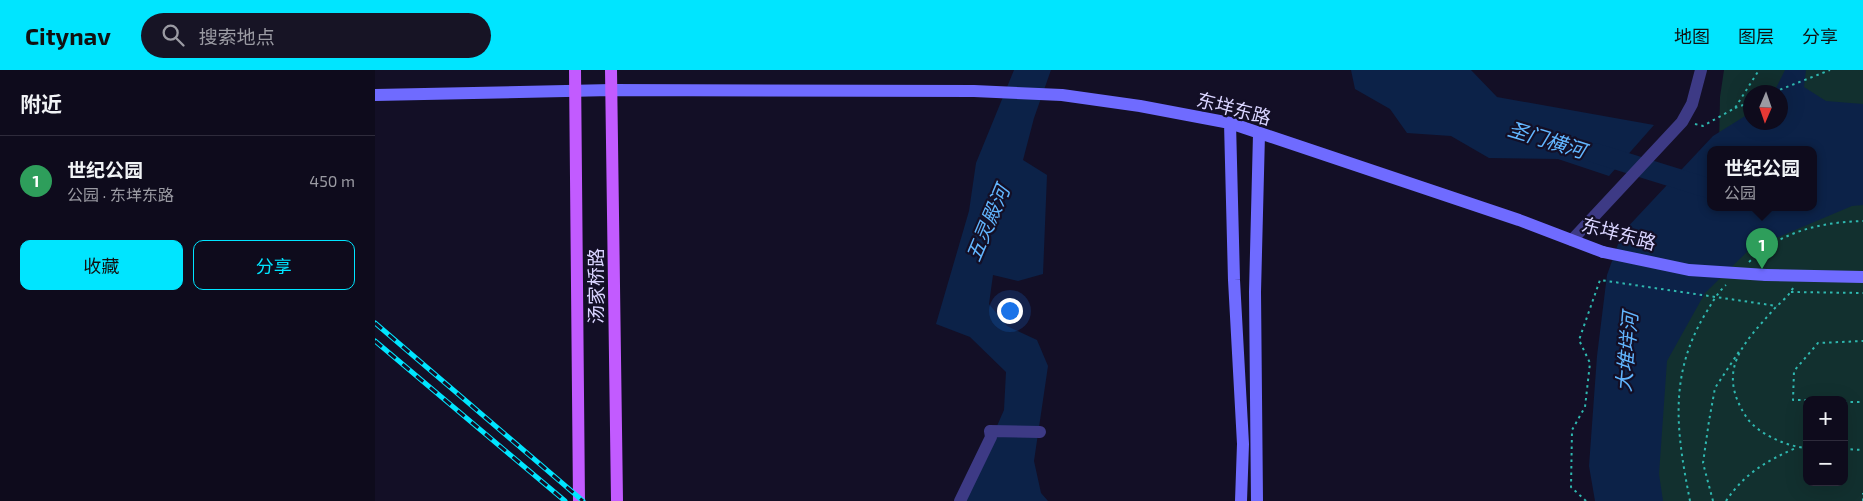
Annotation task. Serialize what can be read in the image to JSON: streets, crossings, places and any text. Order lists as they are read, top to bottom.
{
  "streets": {
    "main road": ["东垟东路", "汤家桥路"]
  },
  "crossings": [
    ["东垟东路", "汤家桥路"]
  ],
  "water": ["圣门横河", "五灵殿河", "大堆垟河"],
  "north": "bottom",
  "page": {
    "header": "Citynav",
    "search": "搜索地点",
    "nav": ["地图", "图层", "分享"],
    "heading": "附近",
    "list": [
      {
        "mark": "1",
        "name": "世纪公园",
        "note": "公园 · 东垟东路",
        "value": "450 m"
      }
    ],
    "popup": ["世纪公园", "公园"],
    "buttons": ["收藏", "分享"],
    "pins": "1",
    "map_buttons": ["+", "−"]
  }
}
